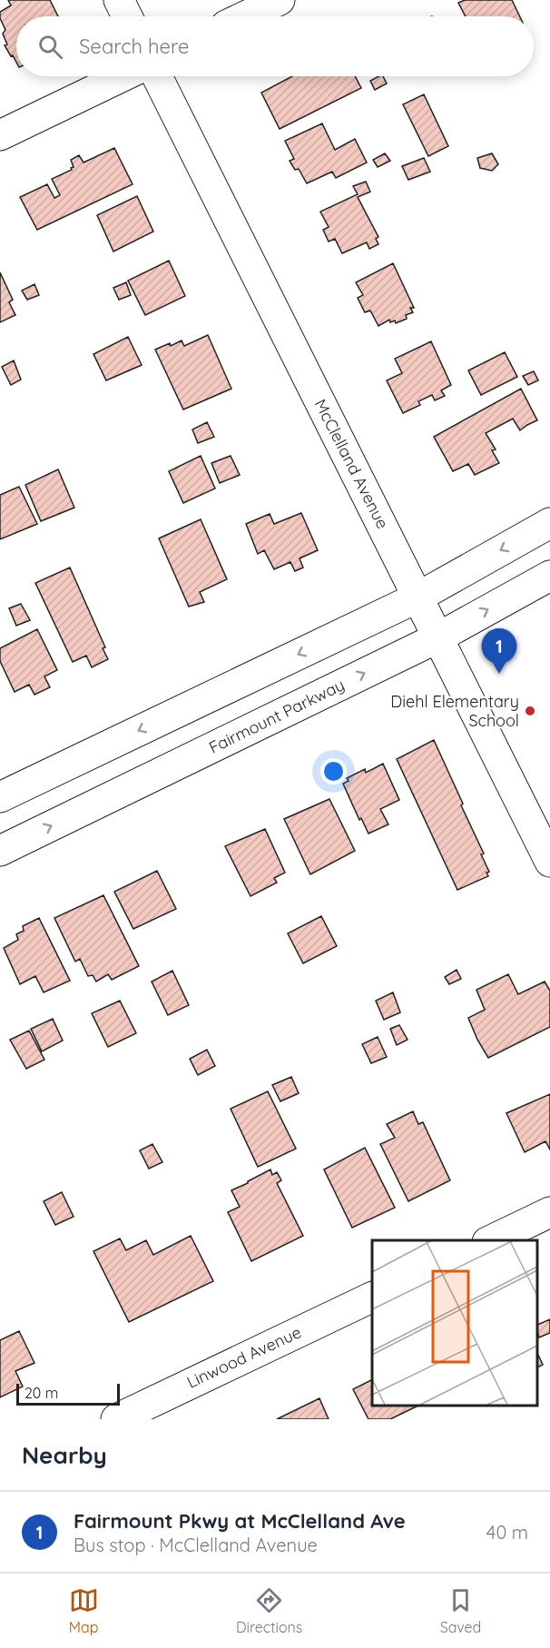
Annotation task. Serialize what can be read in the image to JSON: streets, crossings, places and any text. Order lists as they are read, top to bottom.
{
  "streets": {
    "street": ["McClelland Avenue", "Fairmount Parkway", "Linwood Avenue"]
  },
  "crossings": [
    ["McClelland Avenue", "Fairmount Parkway"]
  ],
  "places": ["Diehl Elementary School"],
  "scale_bar": "20 m",
  "page": {
    "search": "Search here",
    "pins": "1",
    "scale": "20 m",
    "heading": "Nearby",
    "list": [
      {
        "mark": "1",
        "name": "Fairmount Pkwy at McClelland Ave",
        "note": "Bus stop · McClelland Avenue",
        "value": "40 m"
      }
    ],
    "nav": ["Map", "Directions", "Saved"]
  }
}
